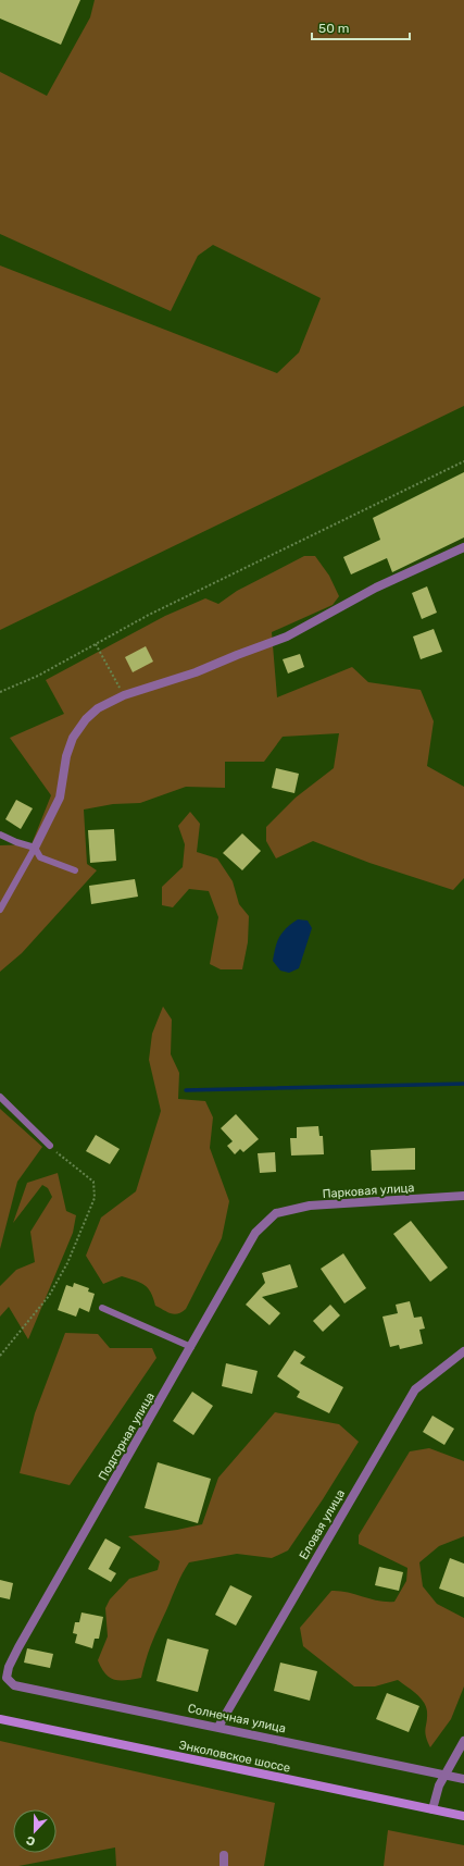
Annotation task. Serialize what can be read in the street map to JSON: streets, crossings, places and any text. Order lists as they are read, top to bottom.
{
  "streets": {
    "main road": ["Энколовское шоссе"],
    "street": [
      "Парковая улица",
      "Подгорная улица",
      "Еловая улица",
      "Солнечная улица"
    ]
  },
  "crossings": [
    ["Парковая улица", "Подгорная улица"],
    ["Подгорная улица", "Солнечная улица"],
    ["Еловая улица", "Солнечная улица"]
  ],
  "scale_bar": "50 m",
  "north": "bottom"
}
